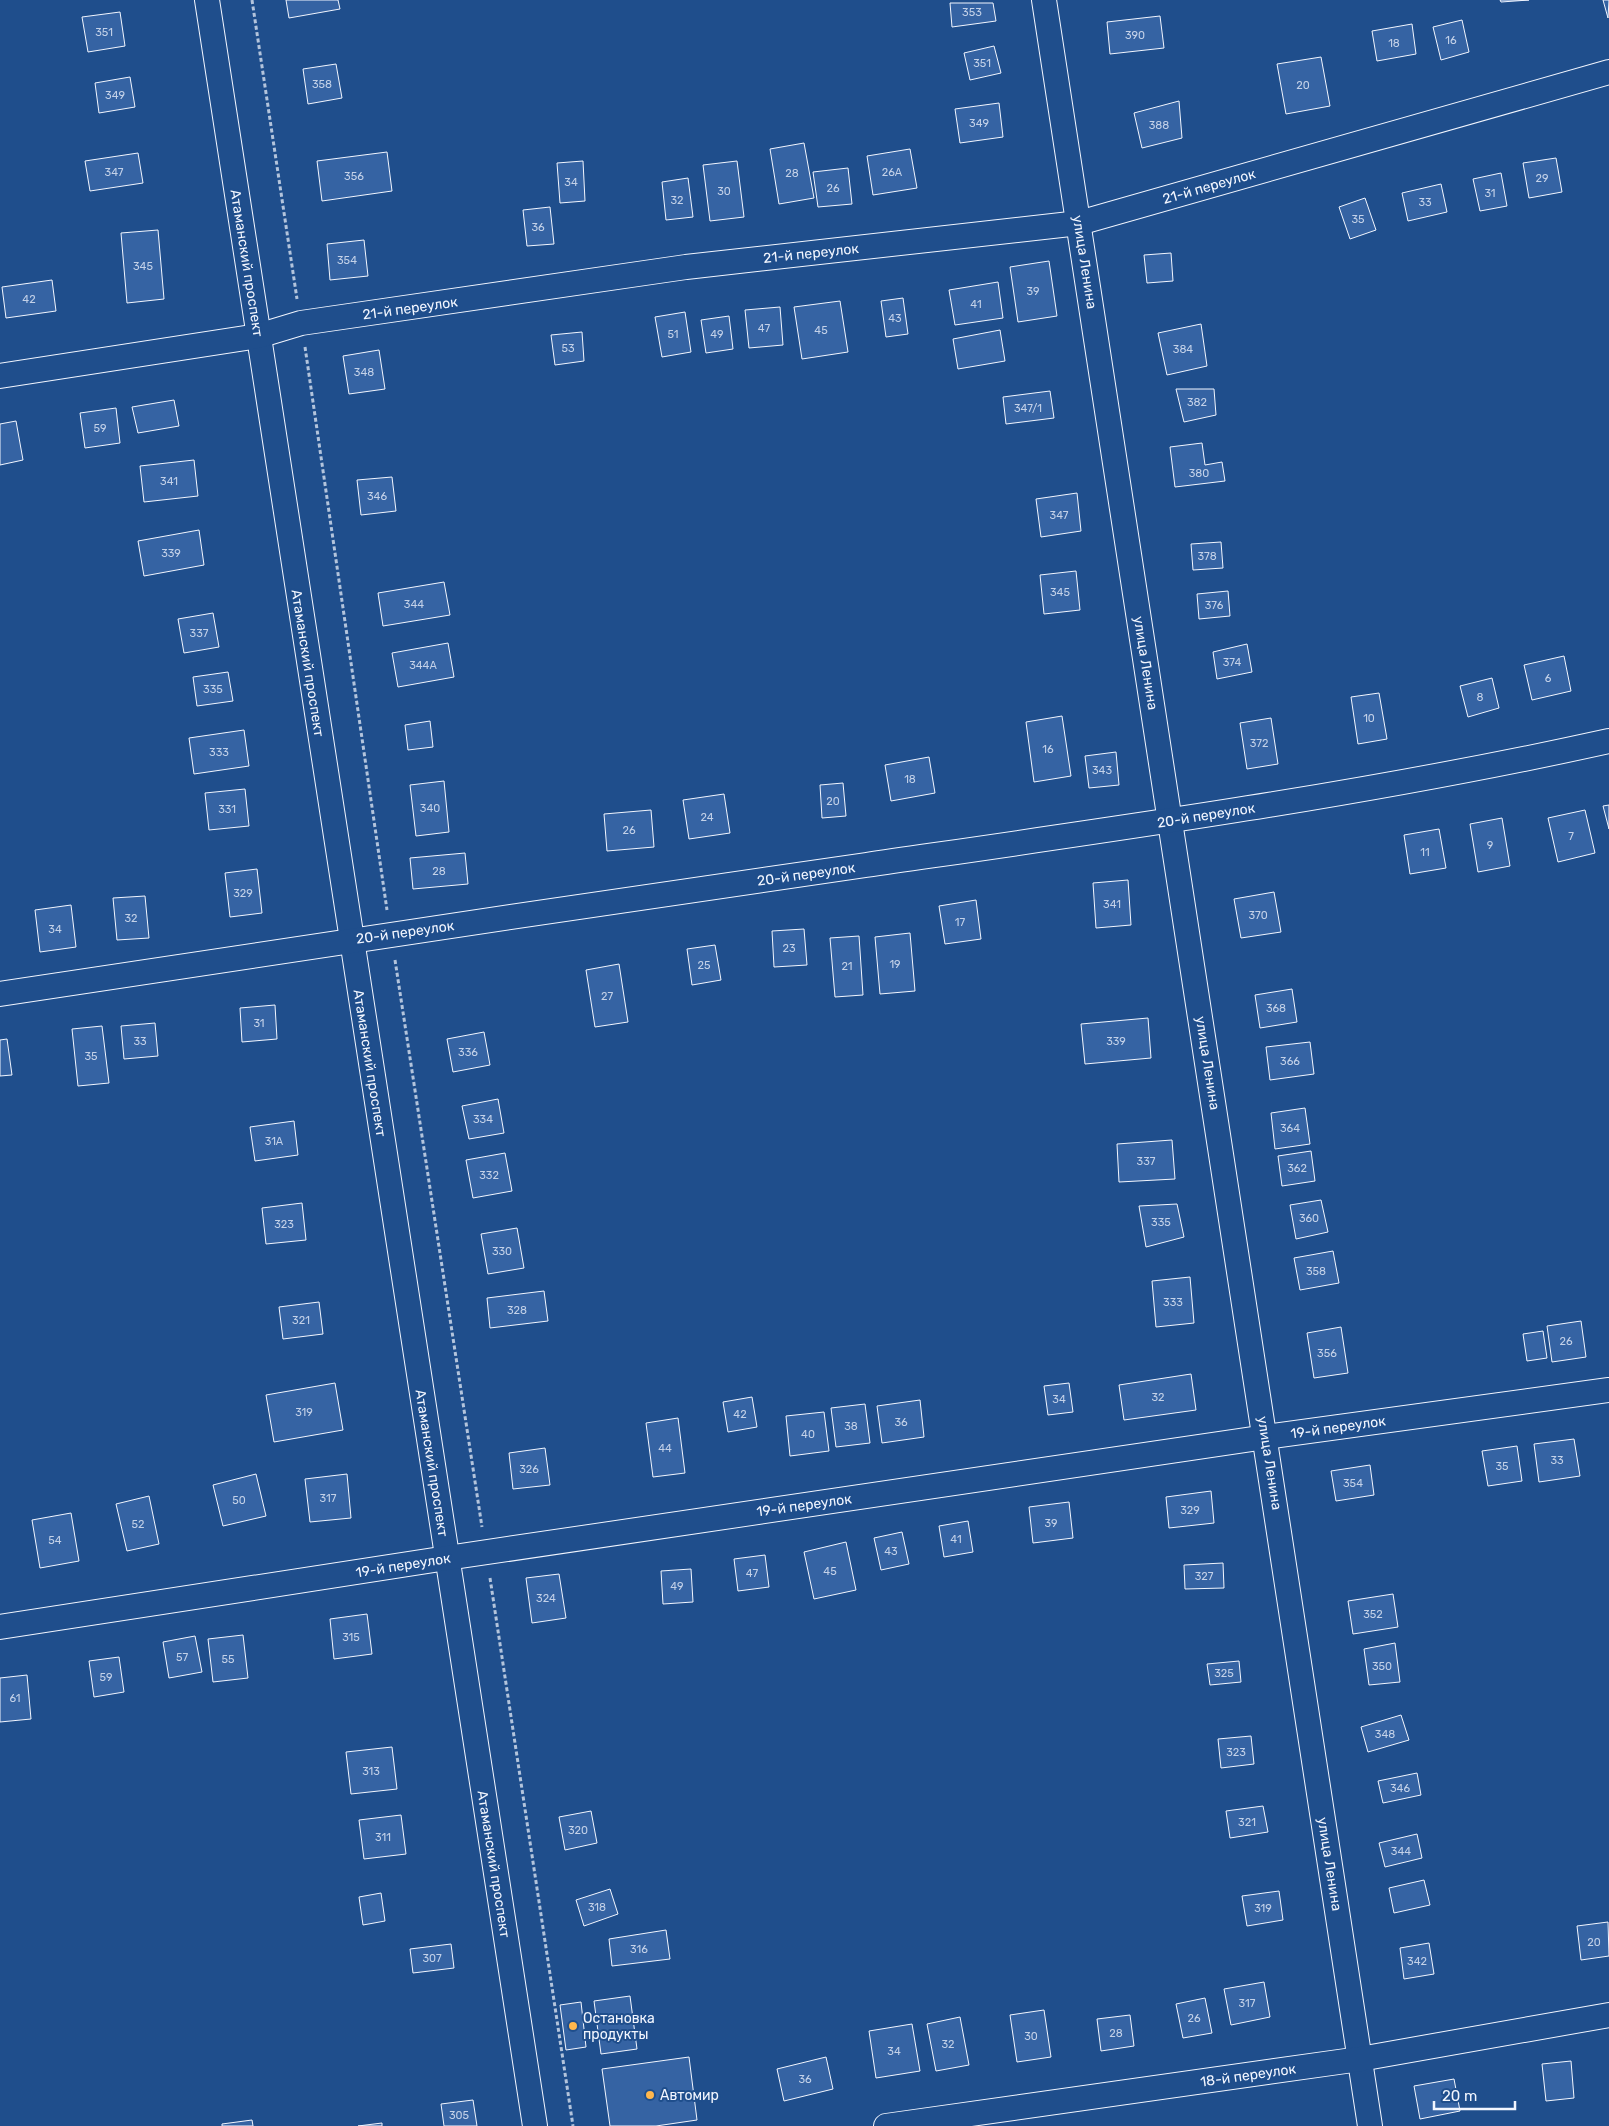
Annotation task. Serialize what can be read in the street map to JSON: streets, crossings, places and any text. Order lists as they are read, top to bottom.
{
  "streets": {
    "street": [
      "21-й переулок",
      "улица Ленина",
      "Атаманский проспект",
      "20-й переулок",
      "19-й переулок",
      "18-й переулок"
    ]
  },
  "crossings": [
    ["21-й переулок", "улица Ленина"],
    ["21-й переулок", "Атаманский проспект"],
    ["улица Ленина", "20-й переулок"],
    ["улица Ленина", "19-й переулок"],
    ["улица Ленина", "18-й переулок"],
    ["Атаманский проспект", "20-й переулок"],
    ["Атаманский проспект", "19-й переулок"]
  ],
  "places": ["Остановка продукты", "Автомир"],
  "house_numbers": [
    "353",
    "351",
    "390",
    "16",
    "18",
    "351",
    "358",
    "20",
    "349",
    "349",
    "388",
    "347",
    "26А",
    "28",
    "356",
    "29",
    "34",
    "26",
    "30",
    "31",
    "32",
    "33",
    "35",
    "36",
    "354",
    "345",
    "39",
    "42",
    "41",
    "43",
    "47",
    "45",
    "51",
    "49",
    "53",
    "384",
    "348",
    "382",
    "347/1",
    "59",
    "380",
    "341",
    "346",
    "347",
    "339",
    "378",
    "345",
    "344",
    "376",
    "337",
    "374",
    "344А",
    "6",
    "335",
    "8",
    "10",
    "372",
    "16",
    "333",
    "343",
    "18",
    "20",
    "340",
    "331",
    "24",
    "26",
    "7",
    "9",
    "11",
    "28",
    "329",
    "341",
    "370",
    "32",
    "17",
    "34",
    "23",
    "19",
    "25",
    "21",
    "27",
    "368",
    "31",
    "33",
    "339",
    "336",
    "35",
    "366",
    "334",
    "364",
    "31А",
    "337",
    "362",
    "332",
    "360",
    "335",
    "323",
    "330",
    "358",
    "333",
    "328",
    "321",
    "26",
    "356",
    "32",
    "34",
    "319",
    "42",
    "36",
    "38",
    "40",
    "44",
    "33",
    "35",
    "326",
    "354",
    "317",
    "50",
    "329",
    "39",
    "52",
    "41",
    "54",
    "43",
    "45",
    "47",
    "327",
    "49",
    "324",
    "352",
    "315",
    "57",
    "55",
    "350",
    "325",
    "59",
    "61",
    "348",
    "323",
    "313",
    "346",
    "321",
    "320",
    "311",
    "344",
    "318",
    "319",
    "20",
    "316",
    "307",
    "342",
    "317",
    "26",
    "28",
    "30",
    "32",
    "34",
    "36",
    "305"
  ],
  "scale_bar": "20 m"
}
